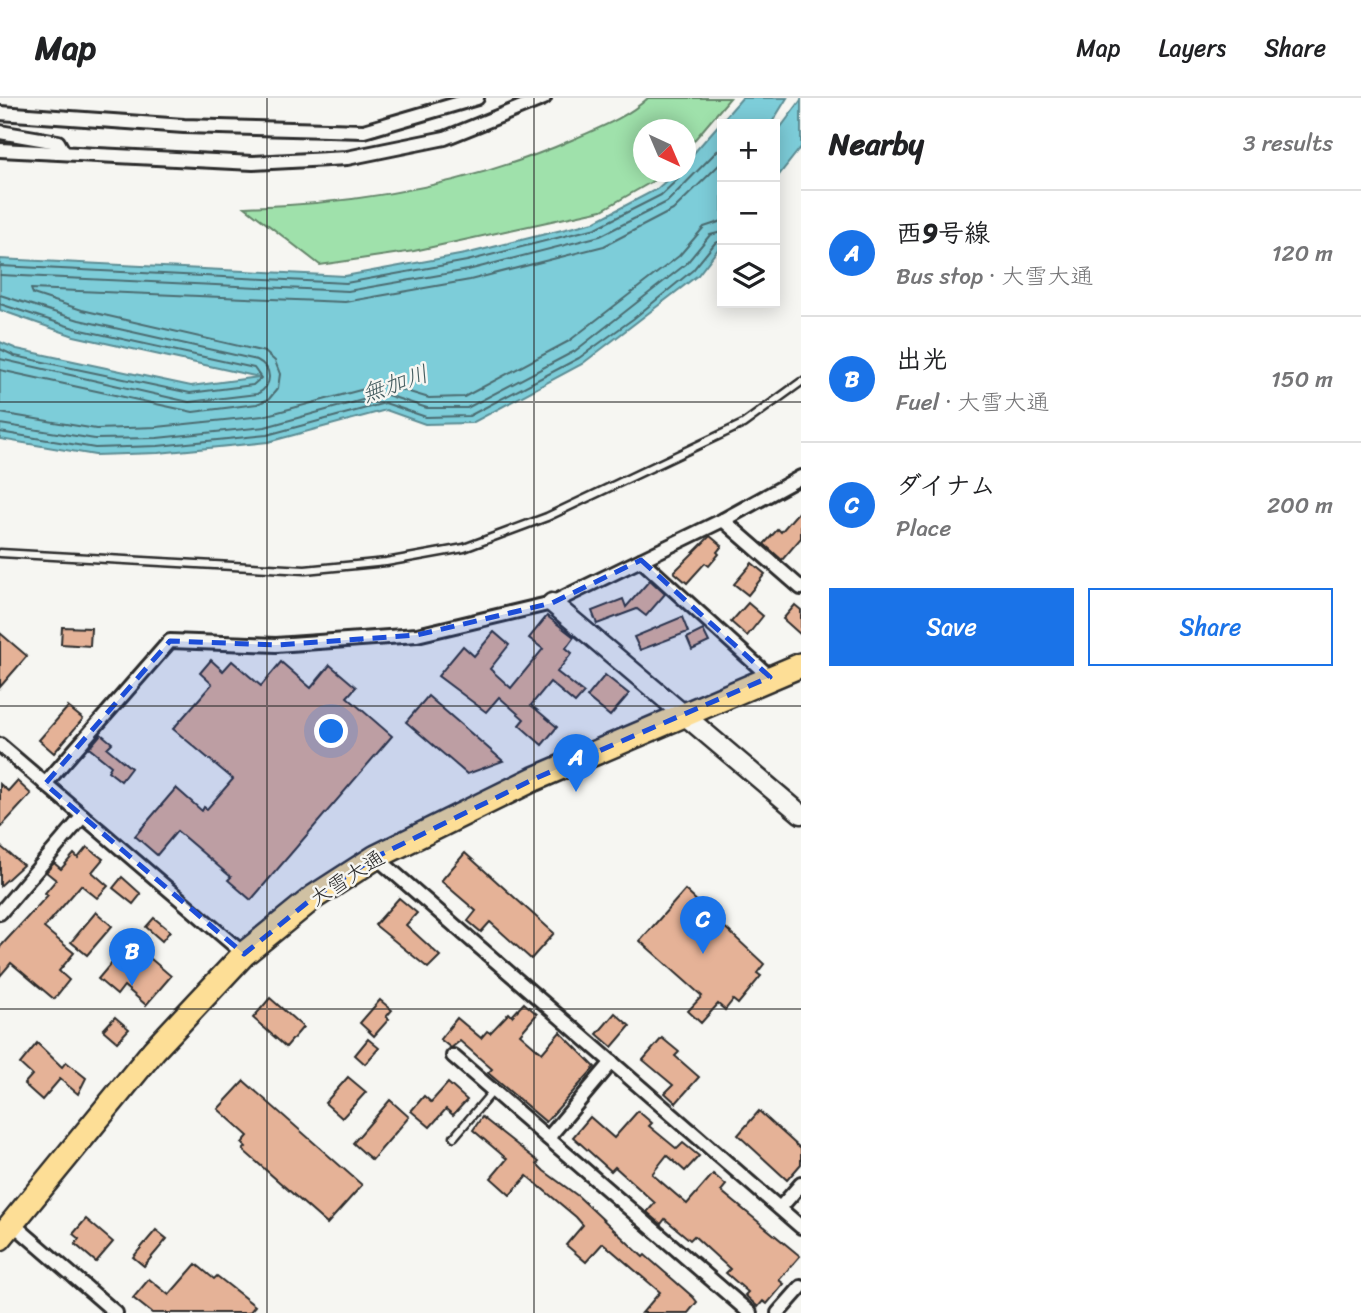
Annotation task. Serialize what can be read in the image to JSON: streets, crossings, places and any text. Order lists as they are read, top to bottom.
{
  "streets": {
    "highway": ["大雪大通"]
  },
  "water": ["無加川"],
  "north": "bottom right",
  "page": {
    "header": "Map",
    "nav": ["Map", "Layers", "Share"],
    "heading": ["Nearby", "3 results"],
    "map_buttons": ["+", "−"],
    "list": [
      {
        "mark": "A",
        "name": "西9号線",
        "note": "Bus stop · 大雪大通",
        "value": "120 m"
      },
      {
        "mark": "B",
        "name": "出光",
        "note": "Fuel · 大雪大通",
        "value": "150 m"
      },
      {
        "mark": "C",
        "name": "ダイナム",
        "note": "Place",
        "value": "200 m"
      }
    ],
    "buttons": ["Save", "Share"],
    "pins": ["A", "C", "B"]
  }
}
